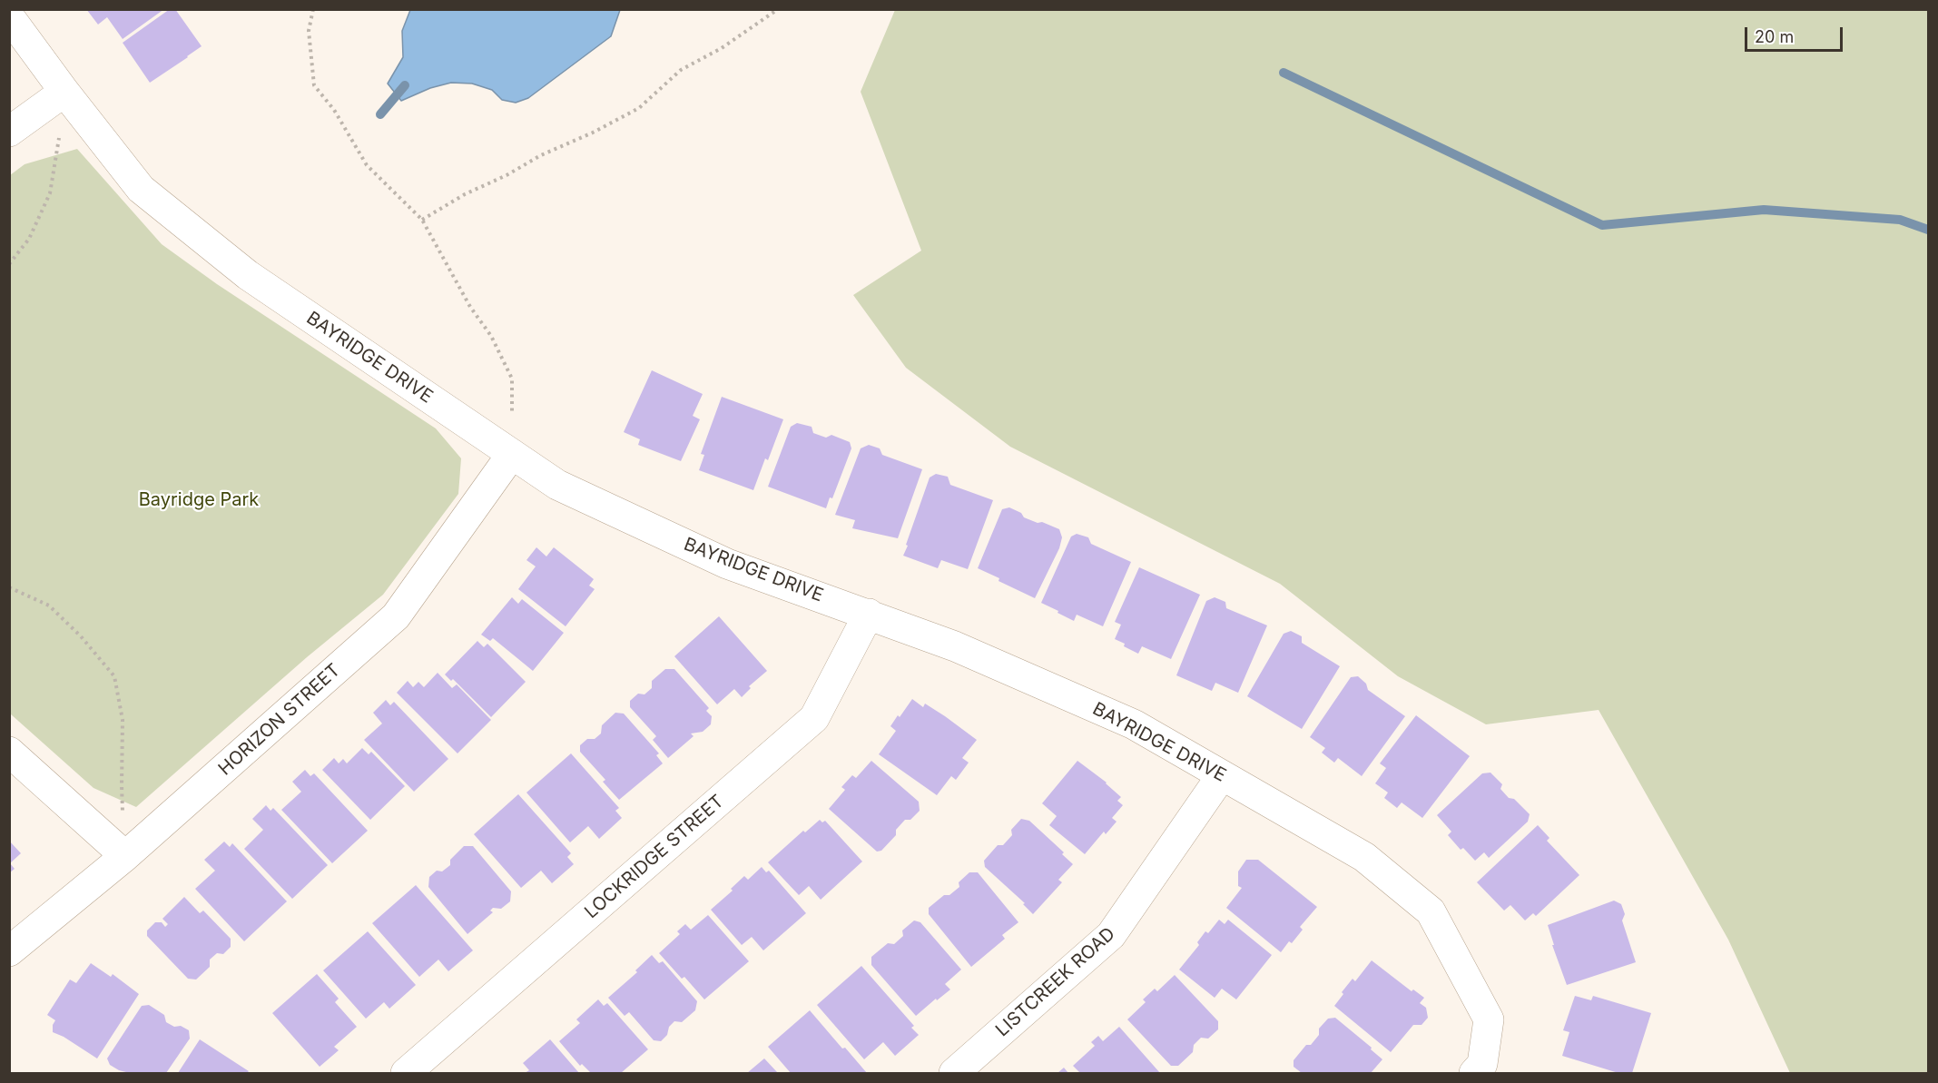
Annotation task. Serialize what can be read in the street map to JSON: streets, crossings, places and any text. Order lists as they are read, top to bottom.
{
  "streets": {
    "street": [
      "BAYRIDGE DRIVE",
      "HORIZON STREET",
      "LOCKRIDGE STREET",
      "LISTCREEK ROAD"
    ]
  },
  "crossings": [
    ["BAYRIDGE DRIVE", "HORIZON STREET"],
    ["BAYRIDGE DRIVE", "LOCKRIDGE STREET"],
    ["BAYRIDGE DRIVE", "LISTCREEK ROAD"]
  ],
  "parks": ["Bayridge Park"],
  "scale_bar": "20 m"
}
